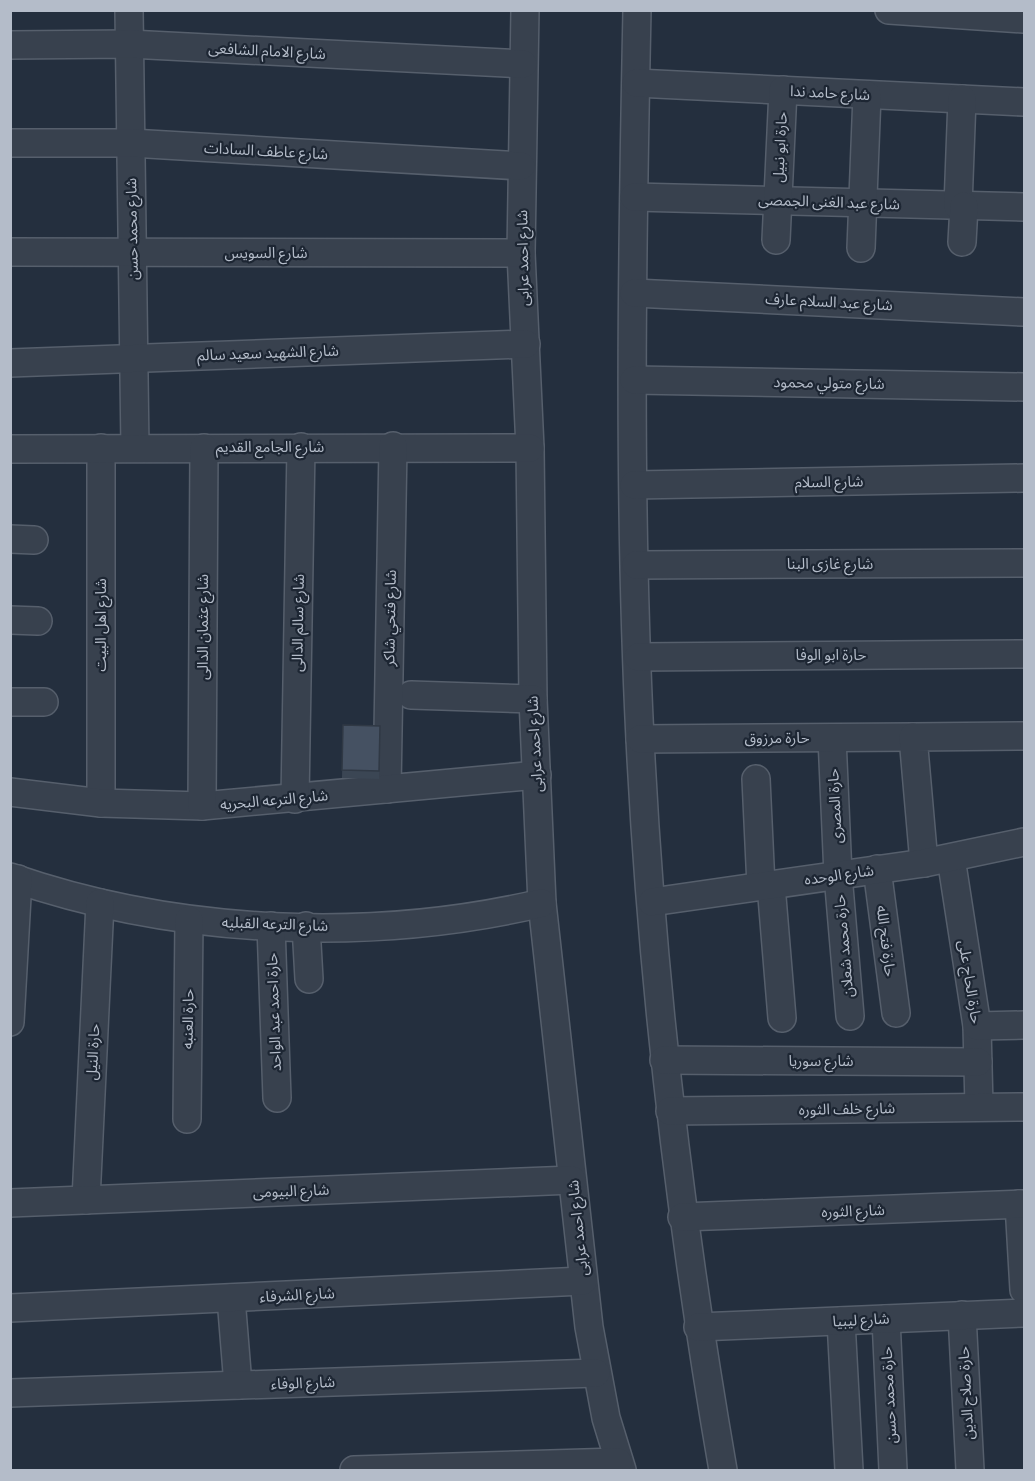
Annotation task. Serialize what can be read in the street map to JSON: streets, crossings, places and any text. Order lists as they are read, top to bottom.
{
  "streets": {
    "street": [
      "شارع الامام الشافعى",
      "شارع حامد ندا",
      "حارة ابو نبيل",
      "شارع عاطف السادات",
      "شارع عبد الغنى الجمصى",
      "شارع محمد حسن",
      "شارع السويس",
      "شارع احمد عرابى",
      "شارع عبد السلام عارف",
      "شارع الشهيد سعيد سالم",
      "شارع متولي محمود",
      "شارع الجامع القديم",
      "شارع السلام",
      "شارع غازى البنا",
      "شارع فتحي شاكر",
      "شارع سالم الدالى",
      "شارع اهل البيت",
      "شارع عثمان الدالى",
      "حارة ابو الوفا",
      "حارة مرزوق",
      "شارع الترعه البحريه",
      "حارة المصرى",
      "شارع الوحده",
      "شارع الترعه القبليه",
      "حارة فتح الله",
      "حارة محمد شعلان",
      "حارة الحاج على",
      "حارة احمد عبد الواحد",
      "حارة العنبه",
      "حارة النيل",
      "شارع سوريا",
      "شارع خلف الثوره",
      "شارع البيومى",
      "شارع الثوره",
      "شارع الشرفاء",
      "شارع ليبيا",
      "شارع الوفاء",
      "حارة صلاح الدين",
      "حارة محمد حسن"
    ]
  },
  "crossings": [
    ["شارع الامام الشافعى", "شارع محمد حسن"],
    ["شارع الامام الشافعى", "شارع احمد عرابى"],
    ["شارع حامد ندا", "حارة ابو نبيل"],
    ["حارة ابو نبيل", "شارع عبد الغنى الجمصى"],
    ["شارع عاطف السادات", "شارع محمد حسن"],
    ["شارع عاطف السادات", "شارع احمد عرابى"],
    ["شارع محمد حسن", "شارع السويس"],
    ["شارع محمد حسن", "شارع الشهيد سعيد سالم"],
    ["شارع محمد حسن", "شارع الجامع القديم"],
    ["شارع السويس", "شارع احمد عرابى"],
    ["شارع احمد عرابى", "شارع الشهيد سعيد سالم"],
    ["شارع احمد عرابى", "شارع الجامع القديم"],
    ["شارع احمد عرابى", "شارع الترعه البحريه"],
    ["شارع احمد عرابى", "شارع الترعه القبليه"],
    ["شارع احمد عرابى", "شارع البيومى"],
    ["شارع احمد عرابى", "شارع الشرفاء"],
    ["شارع احمد عرابى", "شارع الوفاء"],
    ["شارع الجامع القديم", "شارع فتحي شاكر"],
    ["شارع الجامع القديم", "شارع سالم الدالى"],
    ["شارع الجامع القديم", "شارع اهل البيت"],
    ["شارع الجامع القديم", "شارع عثمان الدالى"],
    ["شارع فتحي شاكر", "شارع الترعه البحريه"],
    ["شارع سالم الدالى", "شارع الترعه البحريه"],
    ["شارع اهل البيت", "شارع الترعه البحريه"],
    ["شارع عثمان الدالى", "شارع الترعه البحريه"],
    ["حارة مرزوق", "حارة المصرى"],
    ["حارة المصرى", "شارع الوحده"],
    ["حارة المصرى", "حارة محمد شعلان"],
    ["شارع الوحده", "حارة فتح الله"],
    ["شارع الوحده", "حارة محمد شعلان"],
    ["شارع الوحده", "حارة الحاج على"],
    ["شارع الترعه القبليه", "حارة احمد عبد الواحد"],
    ["شارع الترعه القبليه", "حارة العنبه"],
    ["شارع الترعه القبليه", "حارة النيل"],
    ["حارة الحاج على", "شارع سوريا"],
    ["حارة الحاج على", "شارع خلف الثوره"],
    ["حارة النيل", "شارع البيومى"],
    ["شارع ليبيا", "حارة صلاح الدين"],
    ["شارع ليبيا", "حارة محمد حسن"]
  ]
}
